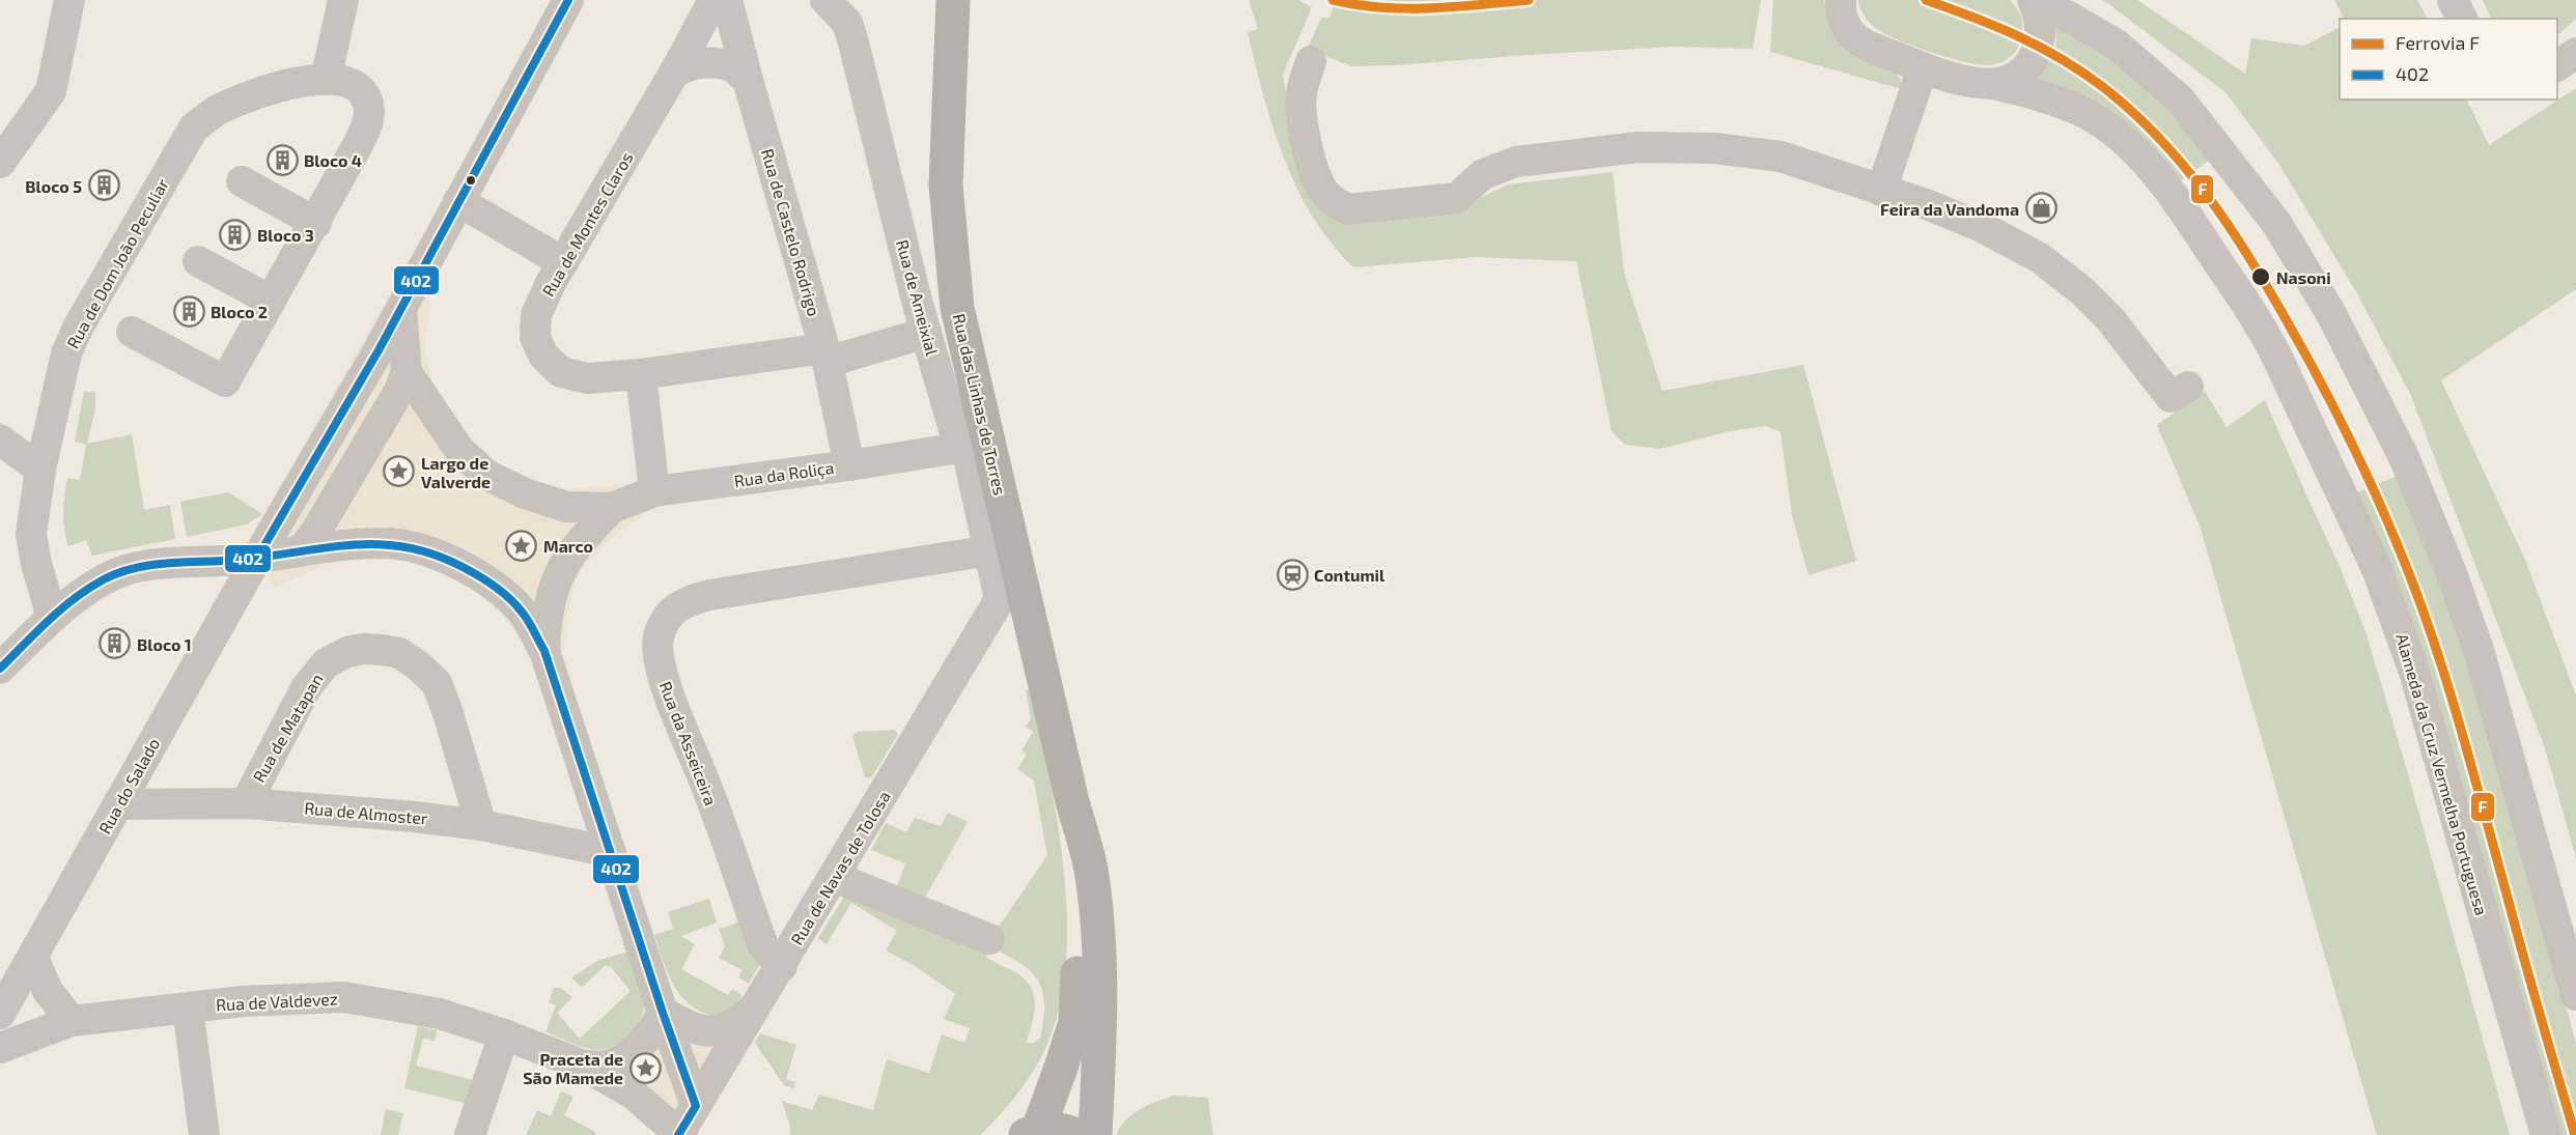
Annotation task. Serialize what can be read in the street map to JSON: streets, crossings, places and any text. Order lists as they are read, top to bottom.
{
  "streets": {
    "main road": ["Rua das Linhas de Torres"],
    "street": [
      "Rua de Montes Claros",
      "Rua de Castelo Rodrigo",
      "Rua de Dom João Peculiar",
      "Rua de Ameixial",
      "Rua da Roliça",
      "Rua de Matapan",
      "Rua da Asseiceira",
      "Alameda da Cruz Vermelha Portuguesa",
      "Rua do Salado",
      "Rua de Almoster",
      "Rua de Navas de Tolosa",
      "Rua de Valdevez"
    ]
  },
  "crossings": [
    ["Rua de Montes Claros", "Rua de Castelo Rodrigo"],
    ["Rua de Montes Claros", "Rua de Ameixial"],
    ["Rua de Castelo Rodrigo", "Rua da Roliça"],
    ["Rua de Ameixial", "Rua da Roliça"],
    ["Rua de Ameixial", "Rua da Asseiceira"],
    ["Rua de Ameixial", "Rua de Navas de Tolosa"],
    ["Rua de Matapan", "Rua de Almoster"],
    ["Rua da Asseiceira", "Rua de Navas de Tolosa"],
    ["Rua do Salado", "Rua de Almoster"]
  ],
  "places": {
    "building": [
      "Bloco 4",
      "Bloco 5",
      "Bloco 3",
      "Bloco 2",
      "Bloco 1"
    ],
    "shop": ["Feira da Vandoma"],
    "other": ["Nasoni"],
    "place": ["Largo de Valverde", "Marco", "Praceta de São Mamede"],
    "station": ["Contumil"]
  },
  "lines": ["rail line F", "transit line 402"],
  "legend": ["Ferrovia F", "402"]
}
